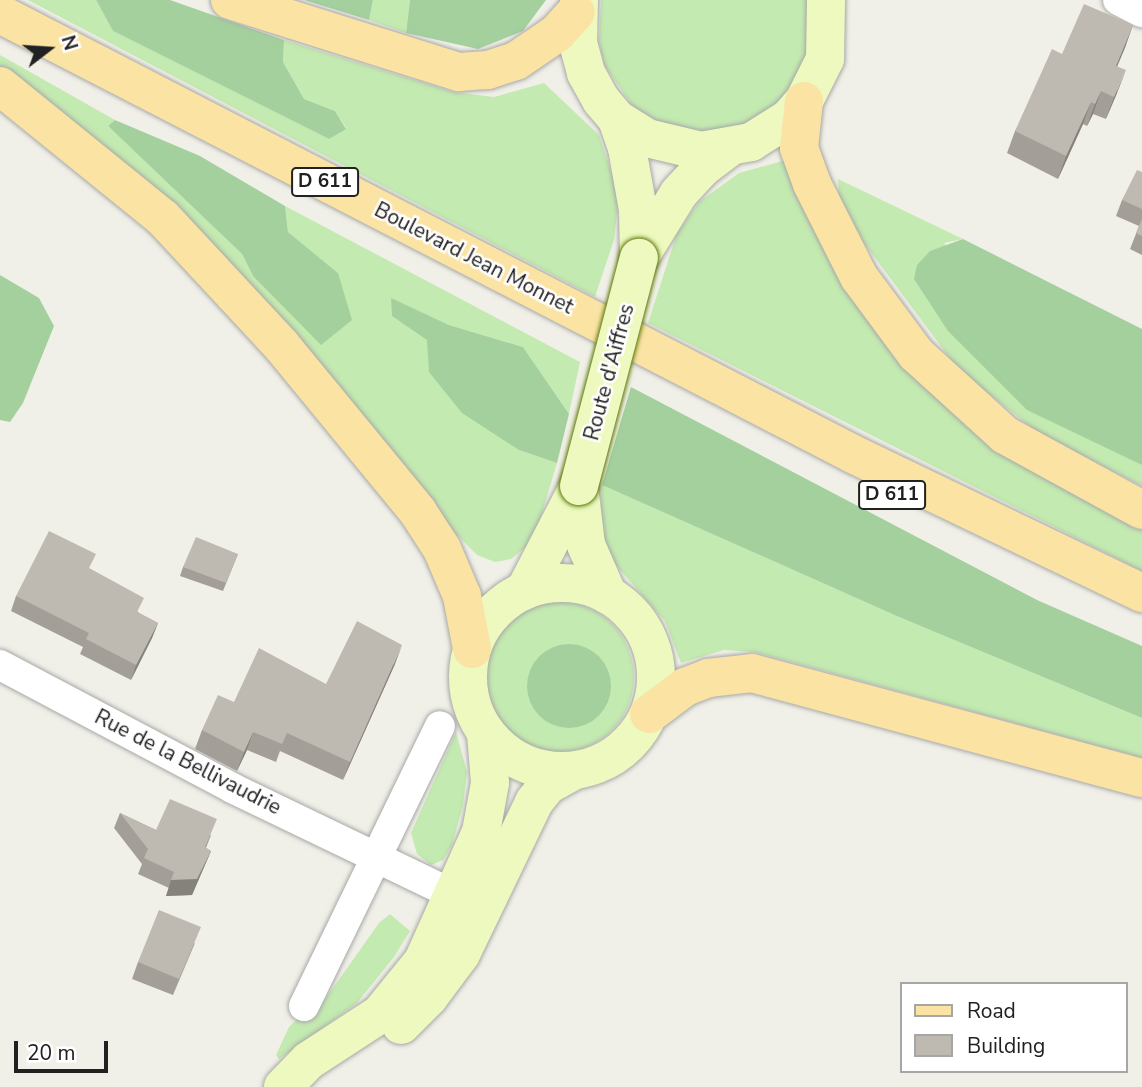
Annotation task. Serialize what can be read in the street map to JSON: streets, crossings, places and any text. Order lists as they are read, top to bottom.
{
  "streets": {
    "main road": ["D 611", "Boulevard Jean Monnet", "Route d'Aiffres"],
    "street": ["Rue de la Bellivaudrie"]
  },
  "crossings": [
    ["D 611", "Boulevard Jean Monnet"]
  ],
  "legend": ["Road", "Building"],
  "scale_bar": "20 m",
  "north": "right"
}
